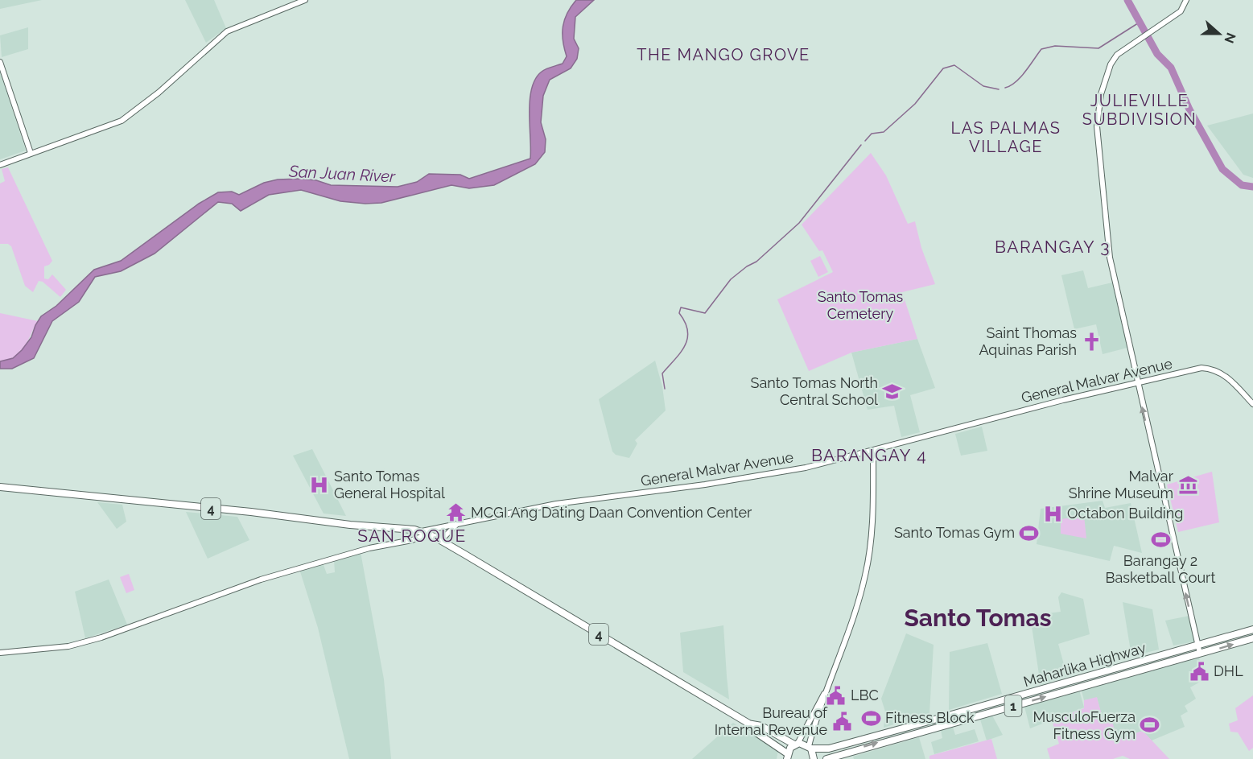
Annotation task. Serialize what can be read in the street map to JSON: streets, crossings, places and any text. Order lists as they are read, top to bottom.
{
  "streets": {
    "highway": ["4", "Maharlika Highway", "1"],
    "main road": ["General Malvar Avenue"]
  },
  "crossings": [
    ["General Malvar Avenue", "4"],
    ["4", "1"],
    ["Maharlika Highway", "1"]
  ],
  "districts": [
    "THE MANGO GROVE",
    "JULIEVILLE SUBDIVISION",
    "LAS PALMAS VILLAGE",
    "BARANGAY 3",
    "BARANGAY 4",
    "SAN ROQUE",
    "Santo Tomas"
  ],
  "water": ["San Juan River"],
  "parks": ["Santo Tomas Cemetery"],
  "places": {
    "church": ["Saint Thomas Aquinas Parish"],
    "school or university": ["Santo Tomas North Central School"],
    "hospital": ["Santo Tomas General Hospital", "Octabon Building"],
    "museum": ["Malvar Shrine Museum"],
    "temple": ["MCGI Ang Dating Daan Convention Center"],
    "sports": [
      "Santo Tomas Gym",
      "Barangay 2 Basketball Court",
      "Fitness Block",
      "MusculoFuerza Fitness Gym"
    ],
    "public building": ["DHL", "LBC", "Bureau of Internal Revenue"]
  },
  "north": "right"
}
